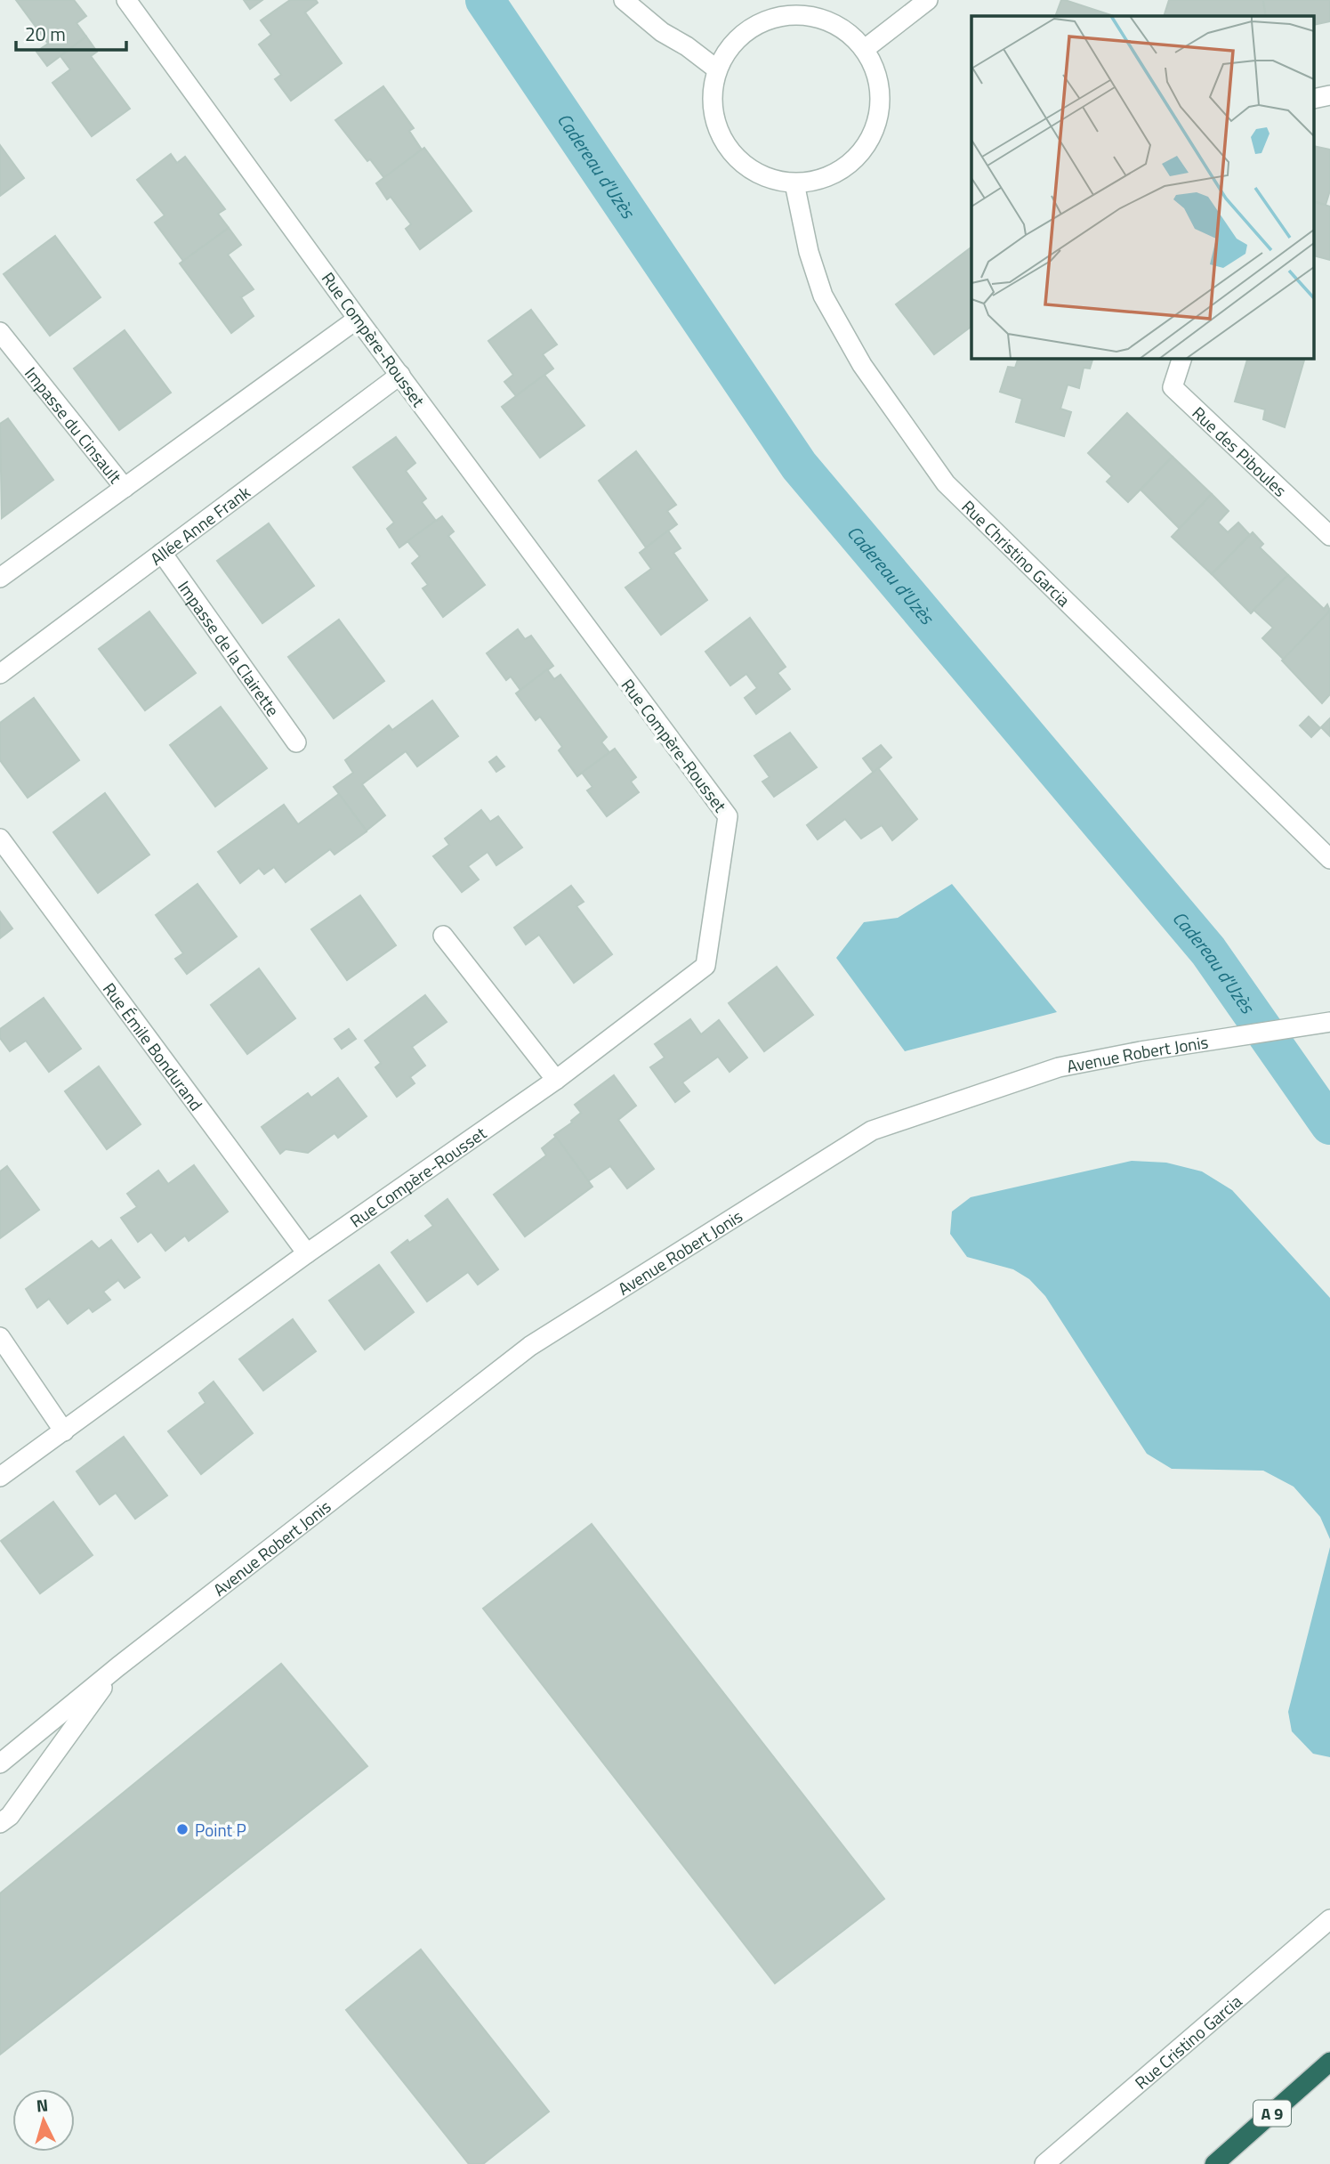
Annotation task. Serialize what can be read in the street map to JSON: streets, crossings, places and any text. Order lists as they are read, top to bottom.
{
  "streets": {
    "highway": ["A 9"],
    "street": [
      "Rue Compère-Rousset",
      "Impasse du Cinsault",
      "Rue des Piboules",
      "Allée Anne Frank",
      "Rue Christino Garcia",
      "Impasse de la Clairette",
      "Rue Émile Bondurand",
      "Avenue Robert Jonis",
      "Rue Cristino Garcia"
    ]
  },
  "crossings": [
    ["Rue Compère-Rousset", "Allée Anne Frank"],
    ["Rue Compère-Rousset", "Rue Émile Bondurand"],
    ["Allée Anne Frank", "Impasse de la Clairette"]
  ],
  "water": ["Cadereau d'Uzès"],
  "places": ["Point P"],
  "scale_bar": "20 m",
  "north": "top"
}
